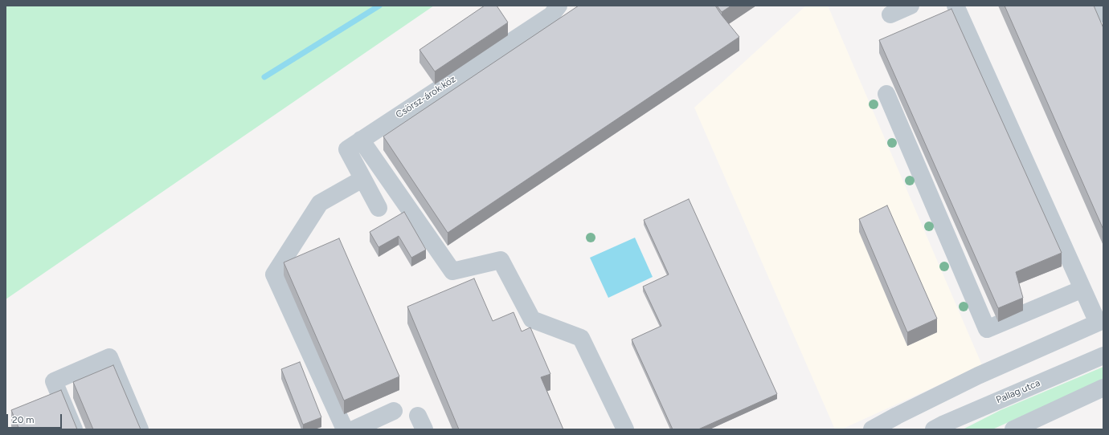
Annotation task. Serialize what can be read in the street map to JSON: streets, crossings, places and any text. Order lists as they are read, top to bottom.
{
  "streets": {
    "street": ["Csörsz-árok köz", "Pallag utca"]
  },
  "scale_bar": "20 m"
}
